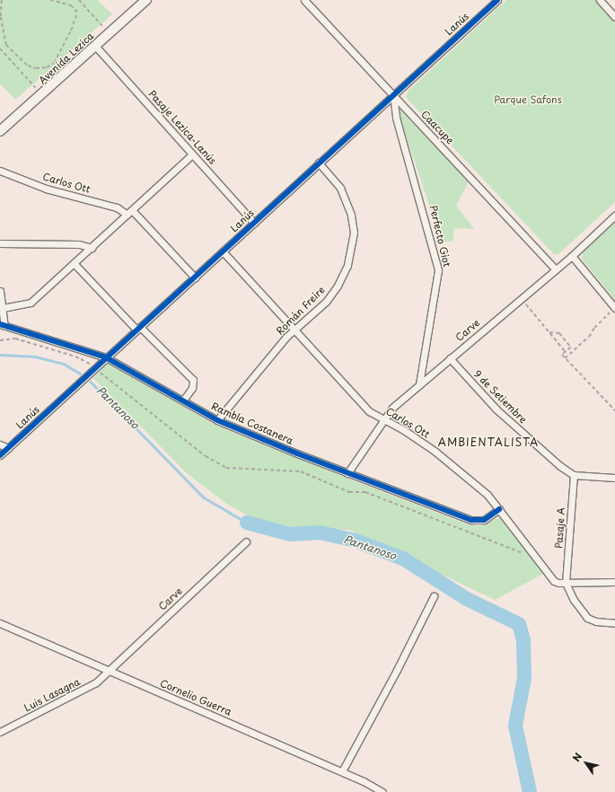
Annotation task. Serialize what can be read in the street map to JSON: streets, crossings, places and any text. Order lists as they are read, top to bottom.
{
  "streets": {
    "street": [
      "Lanús",
      "Avenida Lezica",
      "Pasaje Lezica-Lanús",
      "Caacupe",
      "Carlos Ott",
      "Perfecto Giot",
      "Román Freire",
      "Carve",
      "9 de Setiembre",
      "Rambla Costanera",
      "Pasaje A",
      "Luis Lasagna",
      "Cornelio Guerra"
    ]
  },
  "crossings": [
    ["Lanús", "Pasaje Lezica-Lanús"],
    ["Lanús", "Caacupe"],
    ["Lanús", "Carlos Ott"],
    ["Lanús", "Perfecto Giot"],
    ["Lanús", "Román Freire"],
    ["Lanús", "Rambla Costanera"],
    ["Avenida Lezica", "Pasaje Lezica-Lanús"],
    ["Caacupe", "Perfecto Giot"],
    ["Caacupe", "Carve"],
    ["Carlos Ott", "Román Freire"],
    ["Carlos Ott", "Carve"],
    ["Carlos Ott", "Rambla Costanera"],
    ["Carlos Ott", "Pasaje A"],
    ["Perfecto Giot", "Carve"],
    ["Román Freire", "Rambla Costanera"],
    ["Carve", "9 de Setiembre"],
    ["Carve", "Rambla Costanera"],
    ["Carve", "Luis Lasagna"],
    ["Carve", "Cornelio Guerra"],
    ["9 de Setiembre", "Pasaje A"],
    ["Luis Lasagna", "Cornelio Guerra"]
  ],
  "districts": ["AMBIENTALISTA"],
  "water": ["Pantanoso"],
  "parks": ["Parque Safons"],
  "north": "top left"
}
